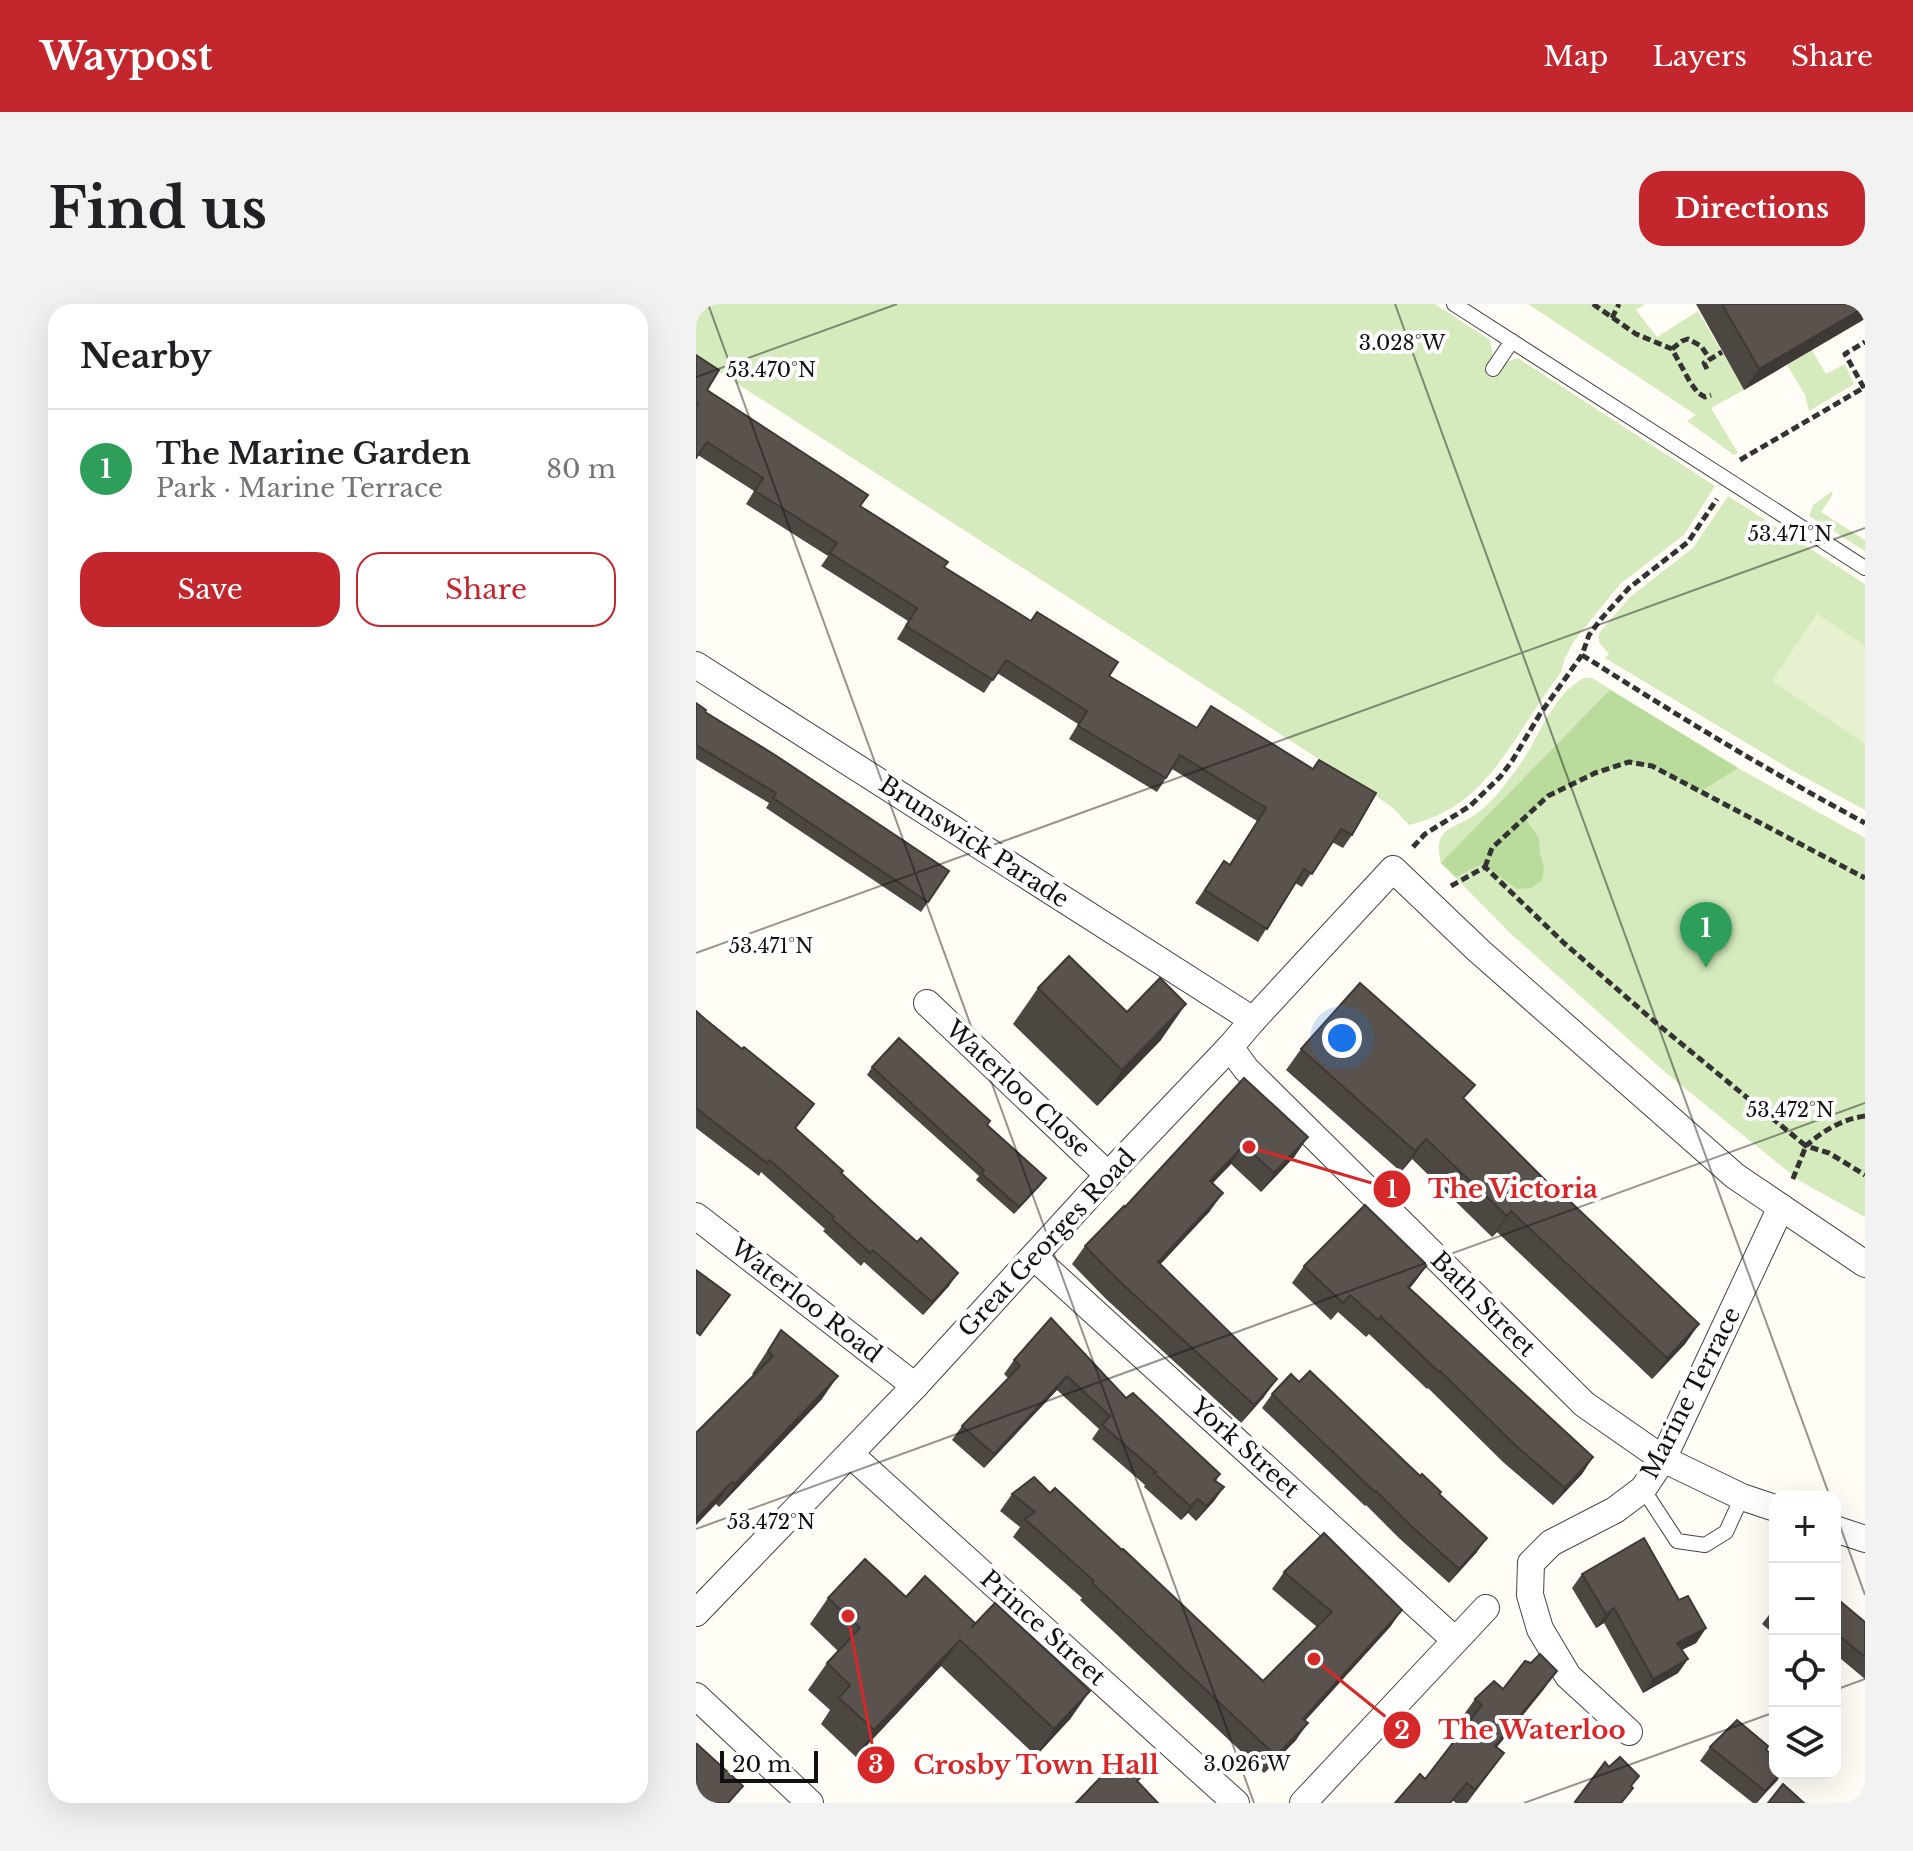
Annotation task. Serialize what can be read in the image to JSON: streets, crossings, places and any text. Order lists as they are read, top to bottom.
{
  "streets": {
    "street": [
      "Brunswick Parade",
      "Waterloo Close",
      "Great Georges Road",
      "Waterloo Road",
      "Bath Street",
      "Marine Terrace",
      "York Street",
      "Prince Street"
    ]
  },
  "crossings": [
    ["Brunswick Parade", "Great Georges Road"],
    ["Waterloo Close", "Great Georges Road"],
    ["Great Georges Road", "Waterloo Road"],
    ["Great Georges Road", "Bath Street"],
    ["Great Georges Road", "York Street"],
    ["Great Georges Road", "Prince Street"],
    ["Bath Street", "Marine Terrace"]
  ],
  "places": ["The Victoria", "Crosby Town Hall", "The Waterloo"],
  "scale_bar": "20 m",
  "page": {
    "header": "Waypost",
    "nav": ["Map", "Layers", "Share"],
    "buttons": [
      "Directions",
      ["Save", "Share"]
    ],
    "title": "Find us",
    "heading": "Nearby",
    "list": [
      {
        "mark": "1",
        "name": "The Marine Garden",
        "note": "Park · Marine Terrace",
        "value": "80 m"
      }
    ],
    "pins": "1",
    "map_buttons": ["+", "−"],
    "scale": "20 m"
  },
  "coordinates": [
    "3.028°W",
    "53.470°N",
    "53.471°N",
    "53.472°N",
    "3.026°W"
  ]
}
